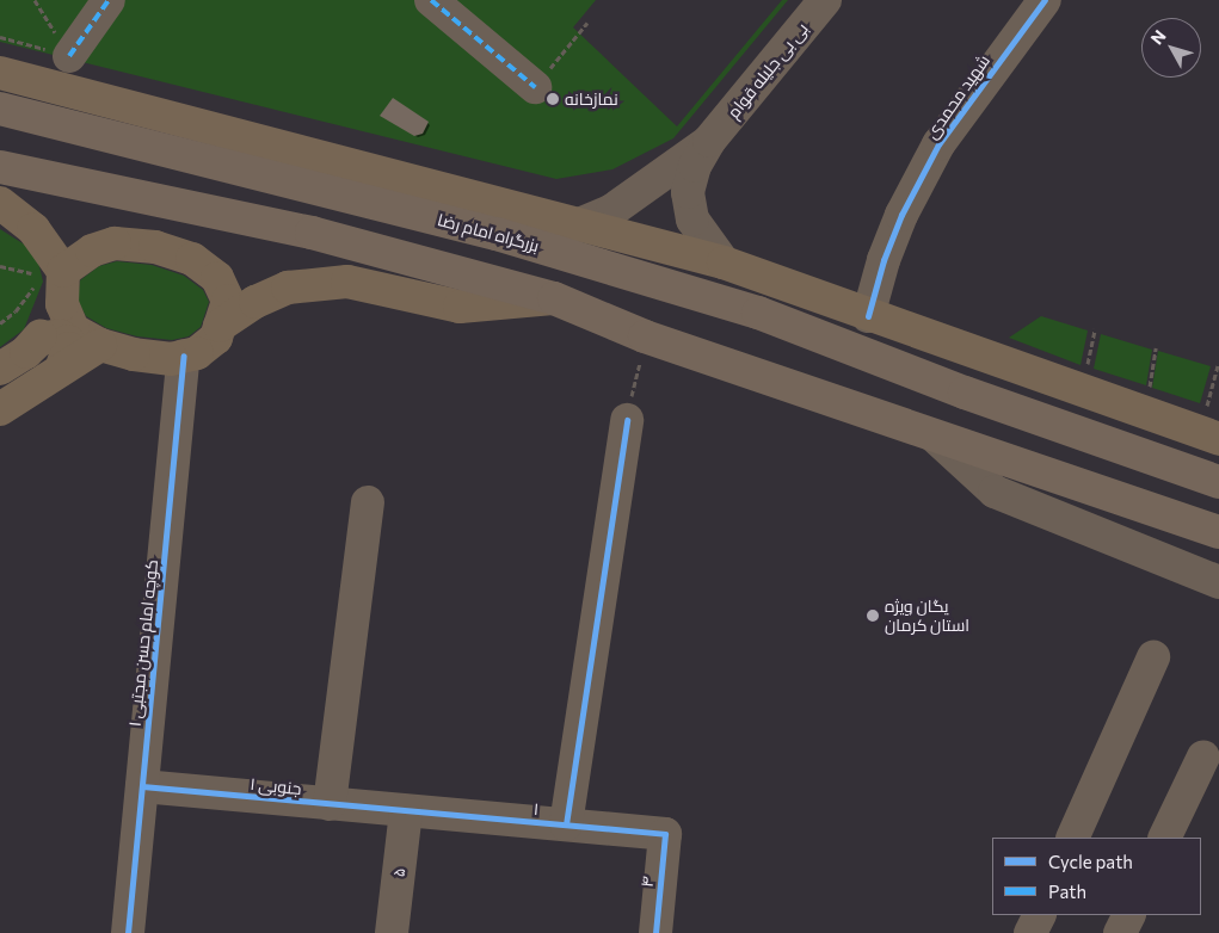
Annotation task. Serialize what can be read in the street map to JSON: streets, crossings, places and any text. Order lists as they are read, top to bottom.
{
  "streets": {
    "highway": ["بزرگراه امام رضا"],
    "street": [
      "بی بی جلیله قوام",
      "شهید محمدی",
      "کوچه امام حسن مجتبی ۱",
      "۱ جنوبی",
      "۱‍",
      "۵",
      "۴"
    ]
  },
  "crossings": [
    ["کوچه امام حسن مجتبی ۱", "۱ جنوبی"],
    ["۱ جنوبی", "۱‍"],
    ["۱ جنوبی", "۵"],
    ["۱‍", "۵"],
    ["۱‍", "۴"]
  ],
  "places": ["نمازخانه", "یگان ویژه استان کرمان"],
  "legend": ["Cycle path", "Path"],
  "north": "top left"
}
